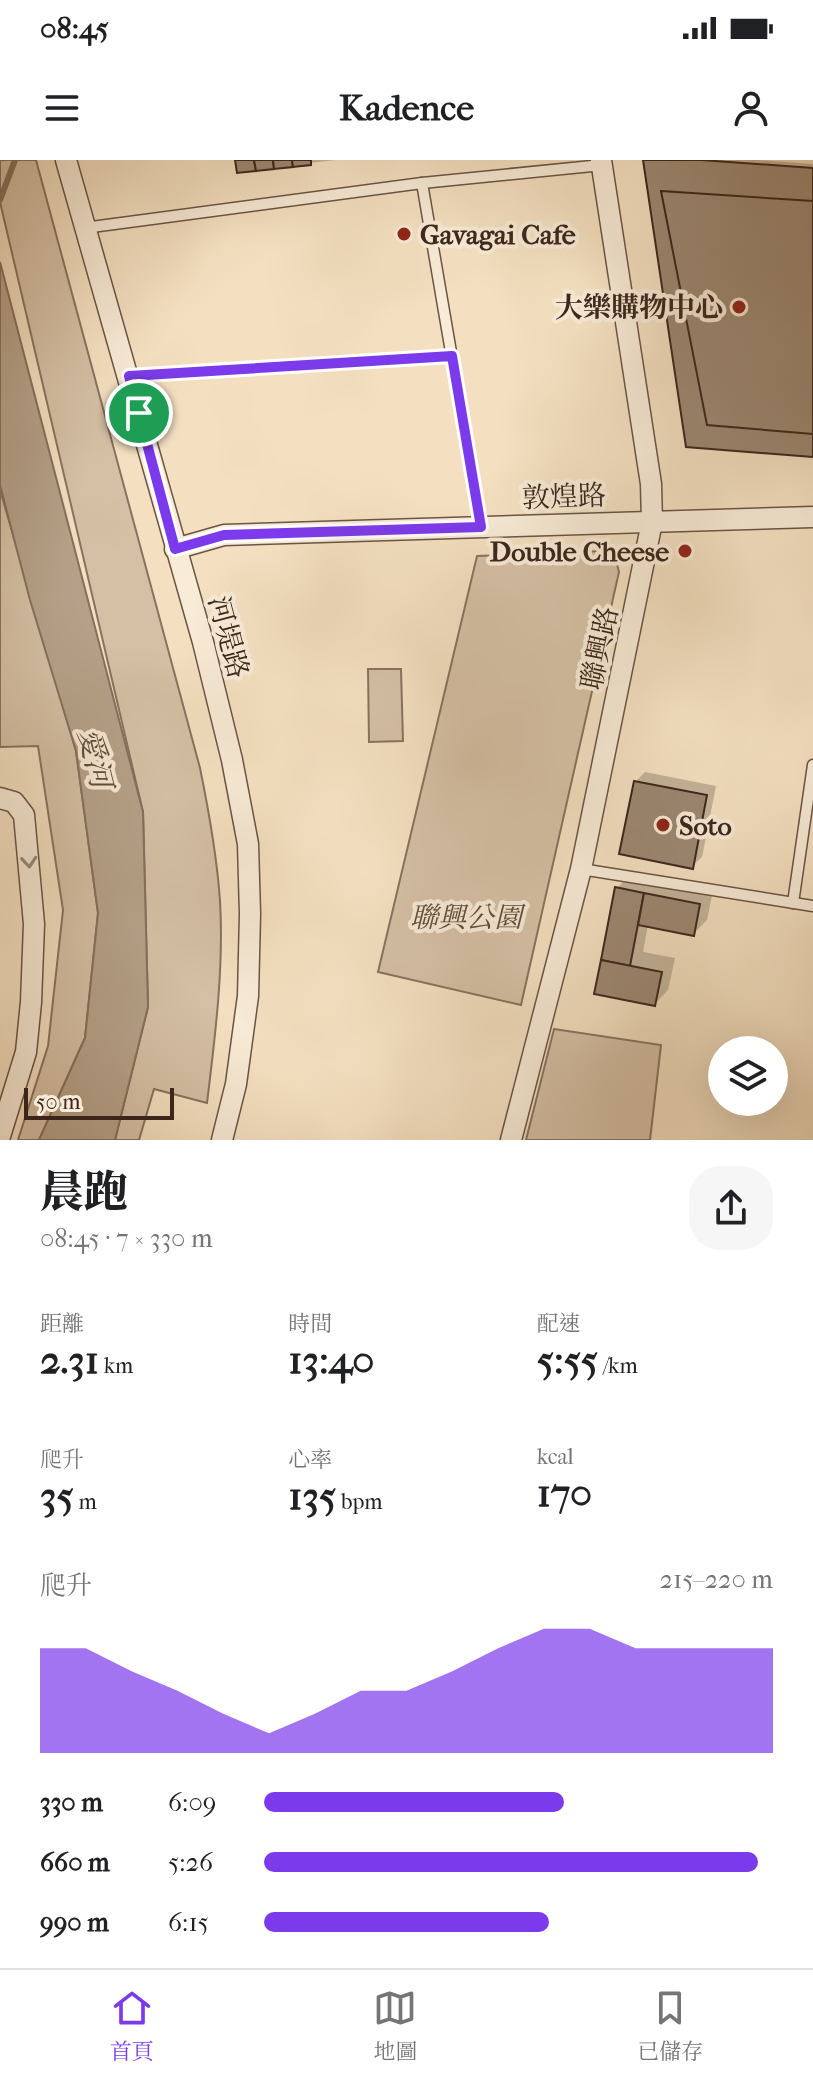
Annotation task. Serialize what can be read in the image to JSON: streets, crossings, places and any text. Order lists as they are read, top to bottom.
{
  "streets": {
    "street": ["敦煌路", "河堤路", "聯興路"]
  },
  "crossings": [
    ["敦煌路", "河堤路"],
    ["敦煌路", "聯興路"]
  ],
  "water": ["愛河"],
  "parks": ["聯興公園"],
  "places": [
    "Gavagai Cafe",
    "大樂購物中心",
    "Double Cheese",
    "Soto"
  ],
  "scale_bar": "50 m",
  "page": {
    "status": "08:45",
    "header": "Kadence",
    "scale": "50 m",
    "heading": ["晨跑", "08:45 · 7 × 330 m"],
    "stats": [
      ["距離", "2.31 km"],
      ["時間", "13:40"],
      ["配速", "5:55 /km"],
      ["爬升", "35 m"],
      ["心率", "135 bpm"],
      ["kcal", "170"]
    ],
    "chart": ["爬升", "215–220 m"],
    "list": [
      {
        "name": "330 m",
        "note": "6:09"
      },
      {
        "name": "660 m",
        "note": "5:26"
      },
      {
        "name": "990 m",
        "note": "6:15"
      }
    ],
    "tabs": ["首頁", "地圖", "已儲存"]
  }
}
